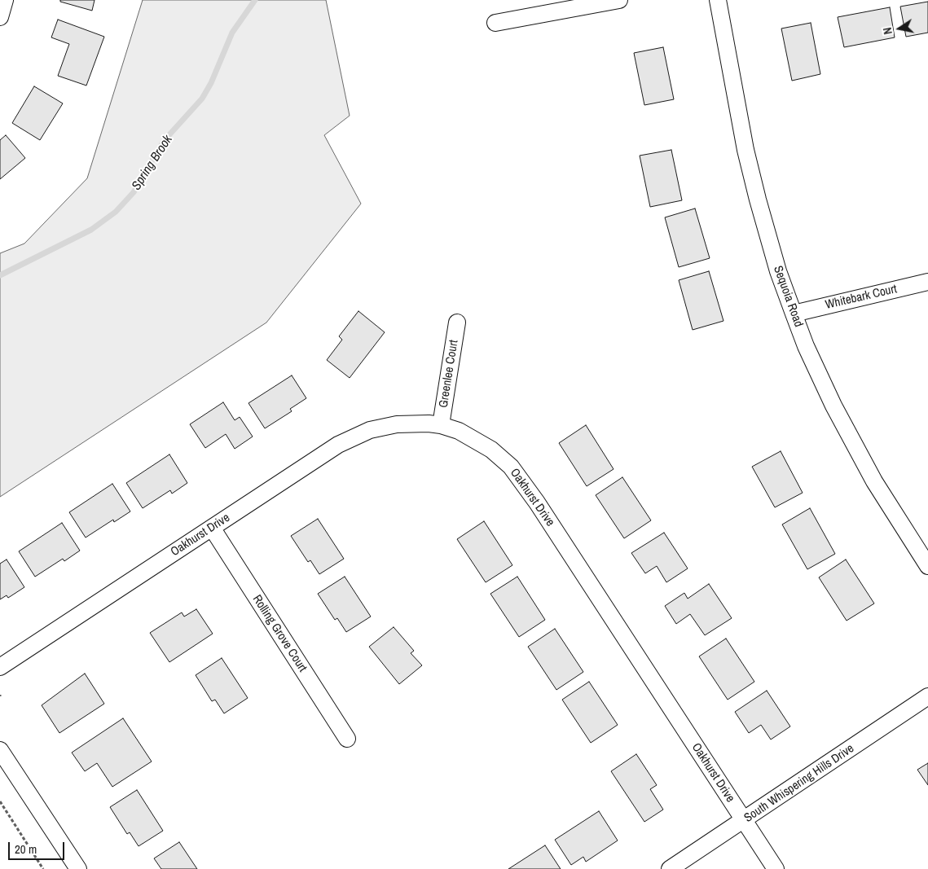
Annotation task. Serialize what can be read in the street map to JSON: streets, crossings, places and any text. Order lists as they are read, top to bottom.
{
  "streets": {
    "street": [
      "Sequoia Road",
      "Whitebark Court",
      "Greenlee Court",
      "Oakhurst Drive",
      "Rolling Grove Court",
      "South Whispering Hills Drive"
    ]
  },
  "crossings": [
    ["Sequoia Road", "Whitebark Court"],
    ["Greenlee Court", "Oakhurst Drive"],
    ["Oakhurst Drive", "Rolling Grove Court"],
    ["Oakhurst Drive", "South Whispering Hills Drive"]
  ],
  "water": ["Spring Brook"],
  "scale_bar": "20 m",
  "north": "left"
}
